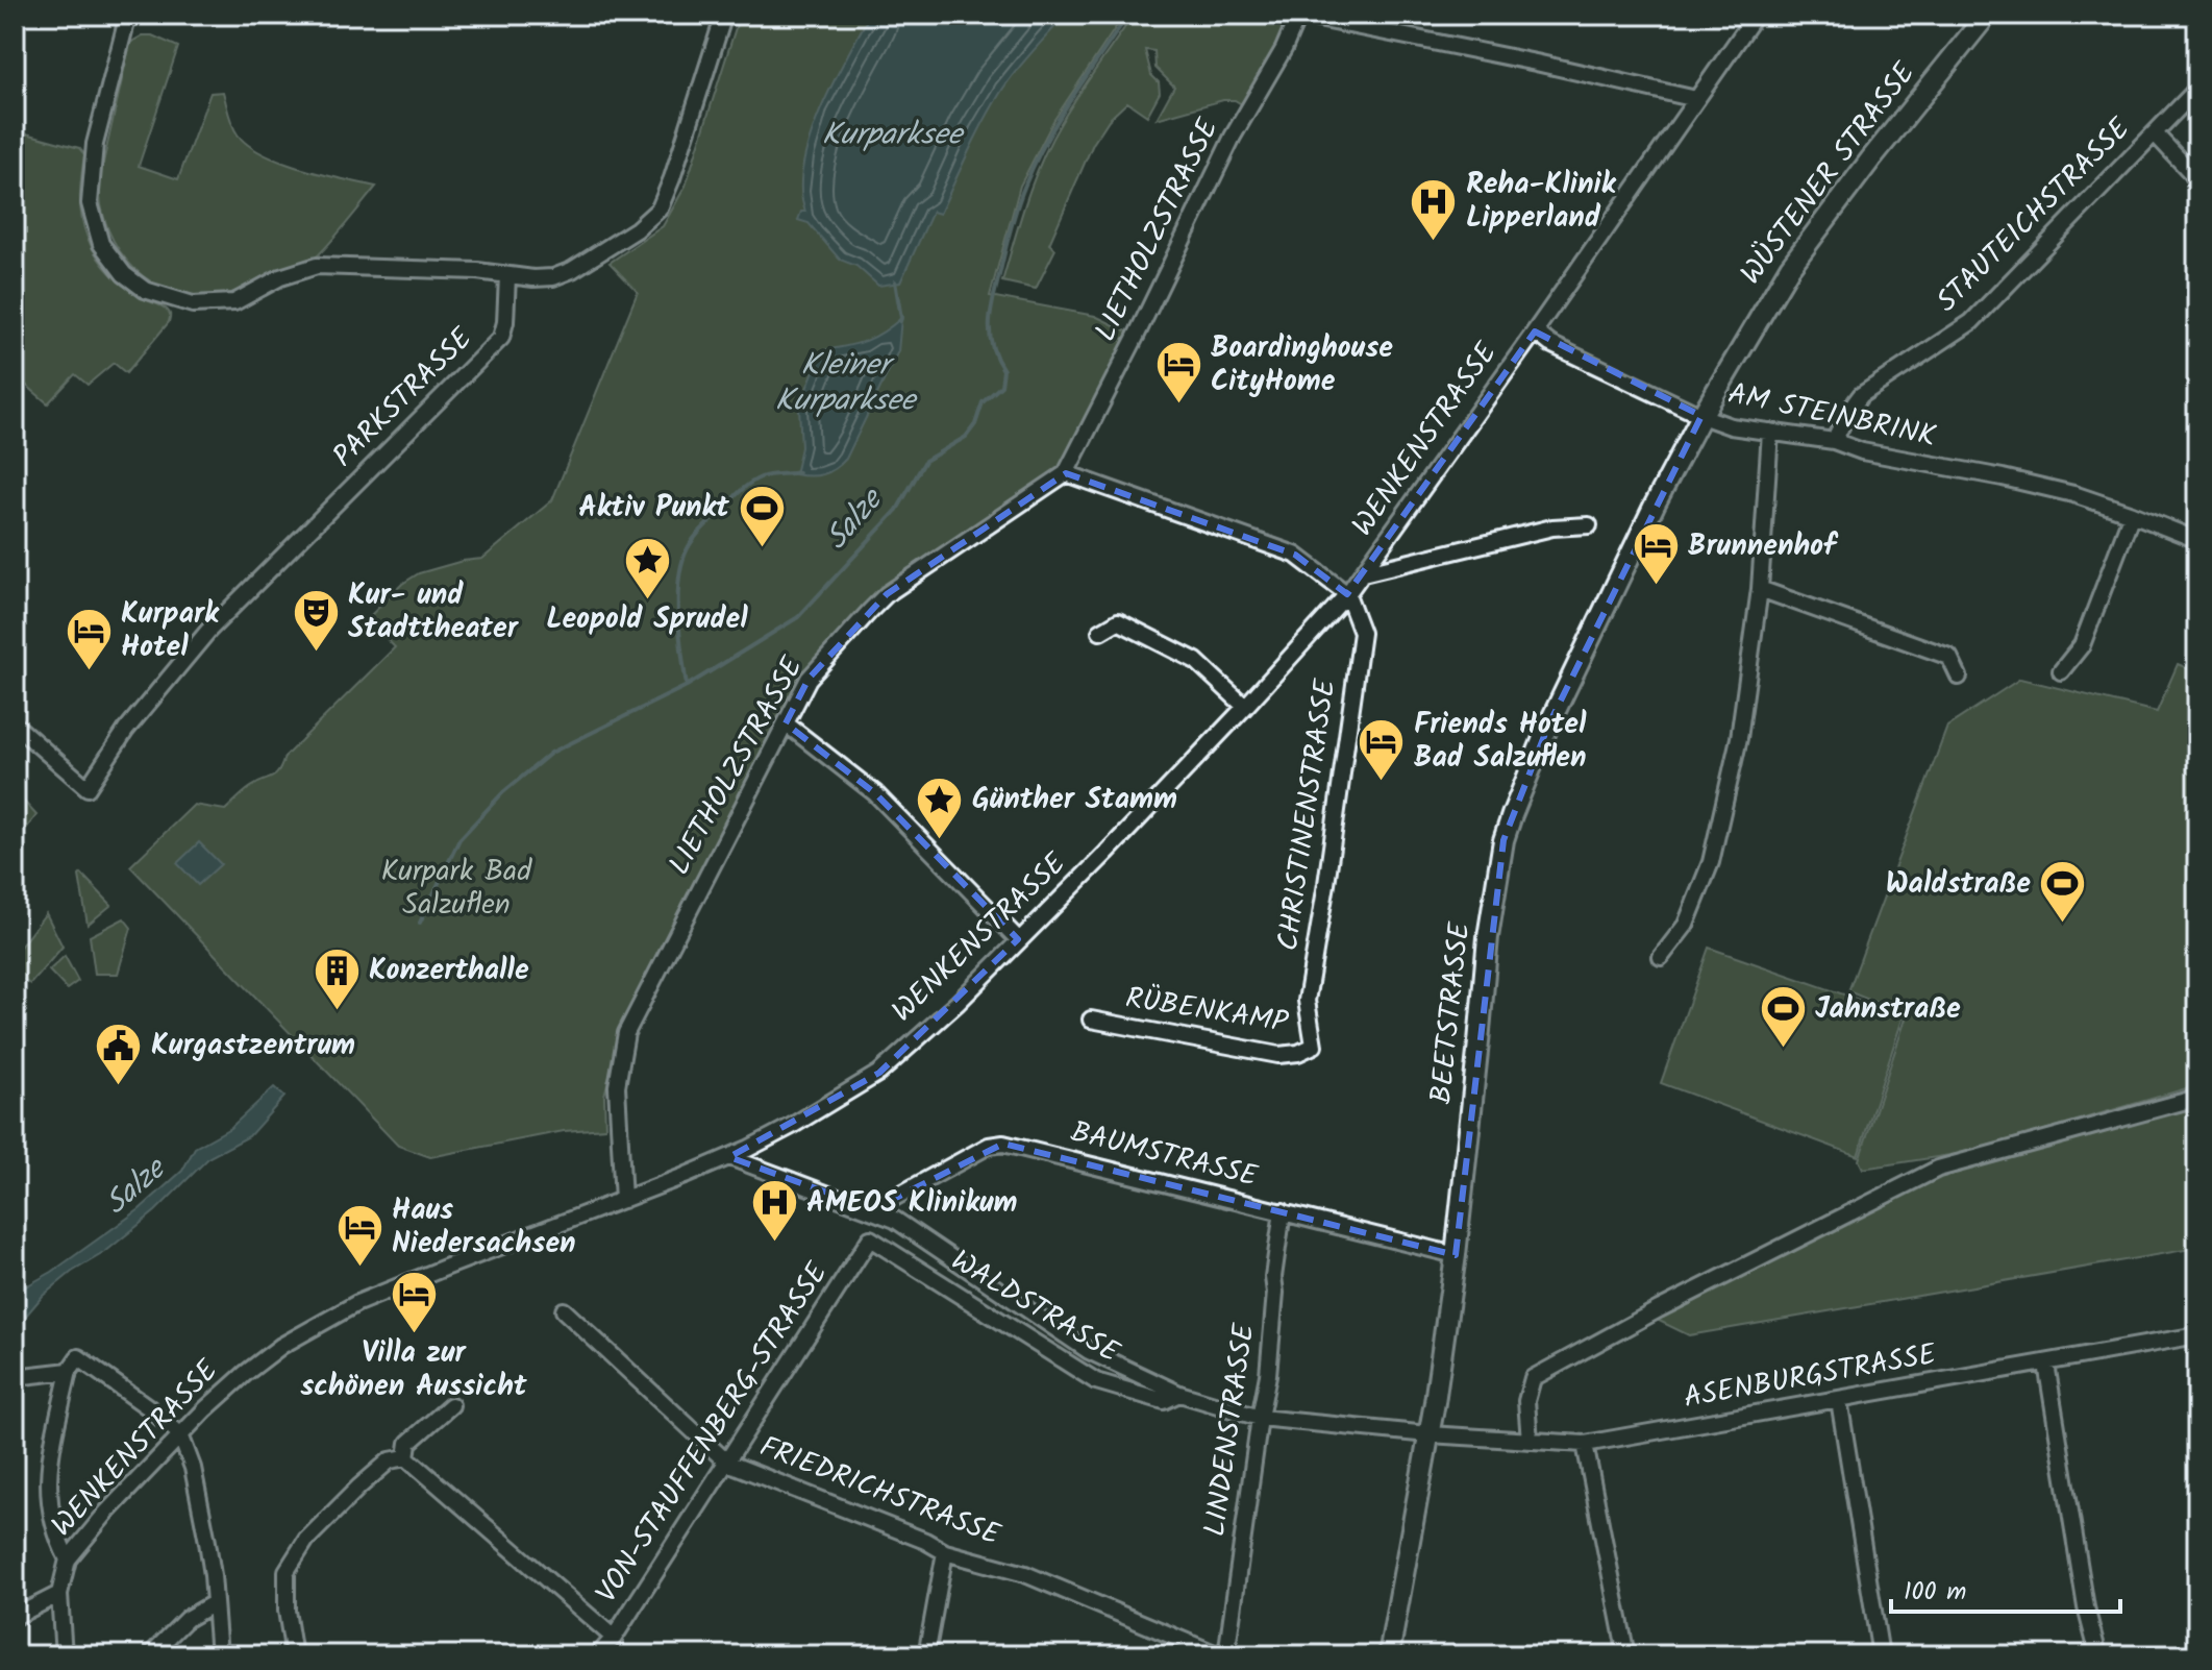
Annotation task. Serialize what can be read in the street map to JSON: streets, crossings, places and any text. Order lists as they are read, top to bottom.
{
  "streets": {
    "main road": ["WÜSTENER STRASSE", "BEETSTRASSE"],
    "street": [
      "STAUTEICHSTRASSE",
      "LIETHOLZSTRASSE",
      "PARKSTRASSE",
      "AM STEINBRINK",
      "WENKENSTRASSE",
      "CHRISTINENSTRASSE",
      "RÜBENKAMP",
      "BAUMSTRASSE",
      "WALDSTRASSE",
      "ASENBURGSTRASSE",
      "LINDENSTRASSE",
      "VON-STAUFFENBERG-STRASSE",
      "FRIEDRICHSTRASSE"
    ]
  },
  "crossings": [
    ["WÜSTENER STRASSE", "AM STEINBRINK"],
    ["WÜSTENER STRASSE", "BEETSTRASSE"],
    ["STAUTEICHSTRASSE", "AM STEINBRINK"],
    ["LIETHOLZSTRASSE", "WENKENSTRASSE"],
    ["AM STEINBRINK", "WENKENSTRASSE"],
    ["AM STEINBRINK", "BEETSTRASSE"],
    ["WENKENSTRASSE", "CHRISTINENSTRASSE"],
    ["WENKENSTRASSE", "WALDSTRASSE"],
    ["CHRISTINENSTRASSE", "RÜBENKAMP"],
    ["BEETSTRASSE", "BAUMSTRASSE"],
    ["BEETSTRASSE", "WALDSTRASSE"],
    ["BEETSTRASSE", "ASENBURGSTRASSE"],
    ["BAUMSTRASSE", "WALDSTRASSE"],
    ["BAUMSTRASSE", "LINDENSTRASSE"],
    ["WALDSTRASSE", "ASENBURGSTRASSE"],
    ["WALDSTRASSE", "LINDENSTRASSE"],
    ["WALDSTRASSE", "VON-STAUFFENBERG-STRASSE"],
    ["VON-STAUFFENBERG-STRASSE", "FRIEDRICHSTRASSE"]
  ],
  "water": ["Kurparksee", "Kleiner Kurparksee", "Salze"],
  "parks": ["Kurpark Bad Salzuflen"],
  "places": {
    "hospital": ["Reha-Klinik Lipperland", "AMEOS Klinikum"],
    "hotel": [
      "Boardinghouse CityHome",
      "Brunnenhof",
      "Kurpark Hotel",
      "Friends Hotel Bad Salzuflen",
      "Haus Niedersachsen",
      "Villa zur schönen Aussicht"
    ],
    "sports": ["Aktiv Punkt", "Waldstraße", "Jahnstraße"],
    "place": ["Leopold Sprudel", "Günther Stamm"],
    "theatre": ["Kur- und Stadttheater"],
    "building": ["Konzerthalle"],
    "public building": ["Kurgastzentrum"]
  },
  "scale_bar": "100 m"
}
